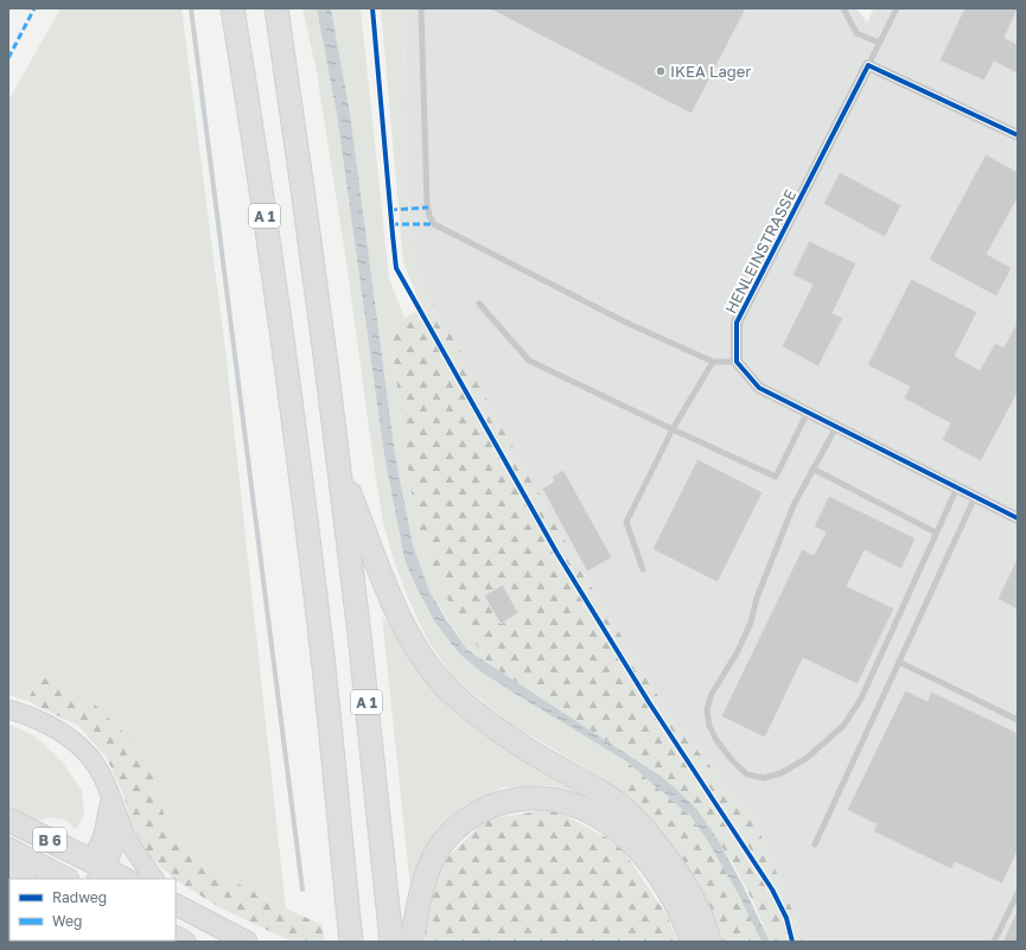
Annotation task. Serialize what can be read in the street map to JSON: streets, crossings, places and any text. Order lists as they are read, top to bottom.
{
  "streets": {
    "highway": ["A 1", "B 6"],
    "street": ["HENLEINSTRASSE"]
  },
  "places": ["IKEA Lager"],
  "legend": ["Radweg", "Weg"]
}
